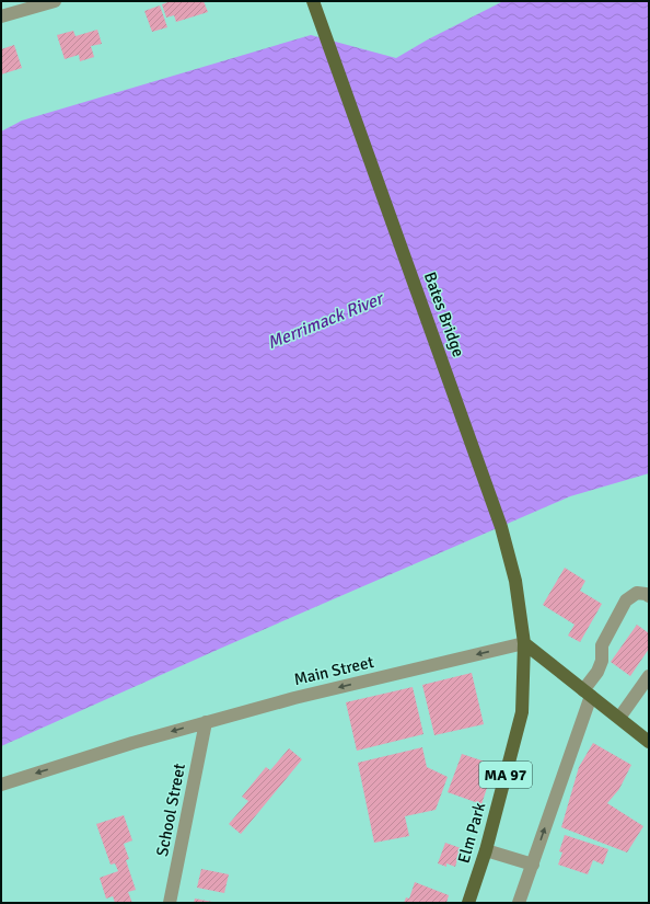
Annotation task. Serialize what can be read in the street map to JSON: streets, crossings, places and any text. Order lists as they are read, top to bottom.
{
  "streets": {
    "main road": ["Bates Bridge", "MA 97", "Elm Park"],
    "street": ["Main Street", "School Street"]
  },
  "crossings": [
    ["Bates Bridge", "Main Street"],
    ["Bates Bridge", "Elm Park"],
    ["Main Street", "School Street"],
    ["Main Street", "Elm Park"]
  ],
  "one_way": ["Main Street"],
  "water": ["Merrimack River"]
}
